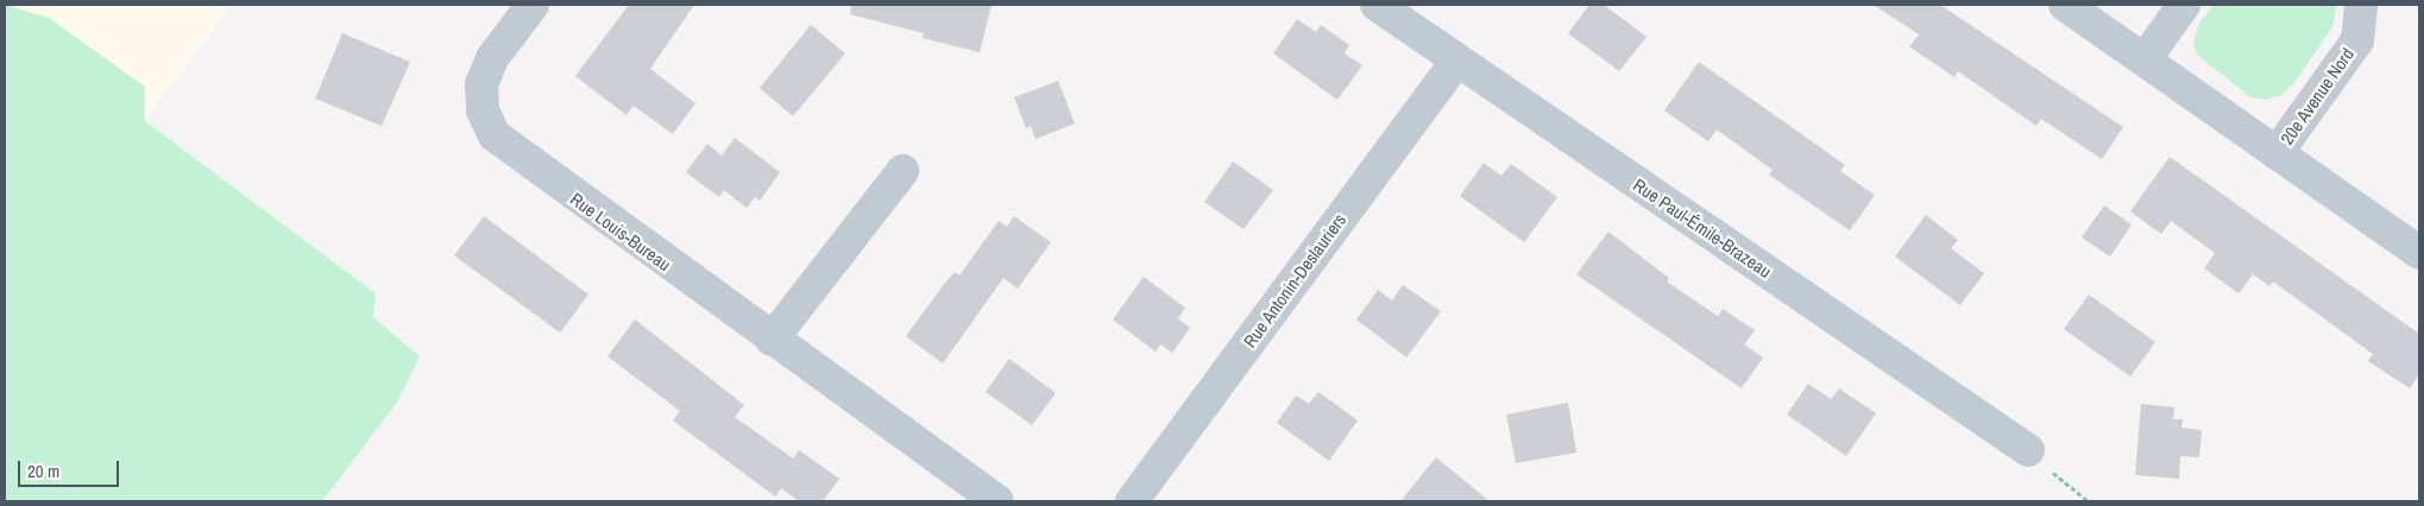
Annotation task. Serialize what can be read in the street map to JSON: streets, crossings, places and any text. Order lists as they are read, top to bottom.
{
  "streets": {
    "street": [
      "20e Avenue Nord",
      "Rue Paul-Émile-Brazeau",
      "Rue Louis-Bureau",
      "Rue Antonin-Deslauriers"
    ]
  },
  "crossings": [
    ["Rue Paul-Émile-Brazeau", "Rue Antonin-Deslauriers"]
  ],
  "scale_bar": "20 m"
}
